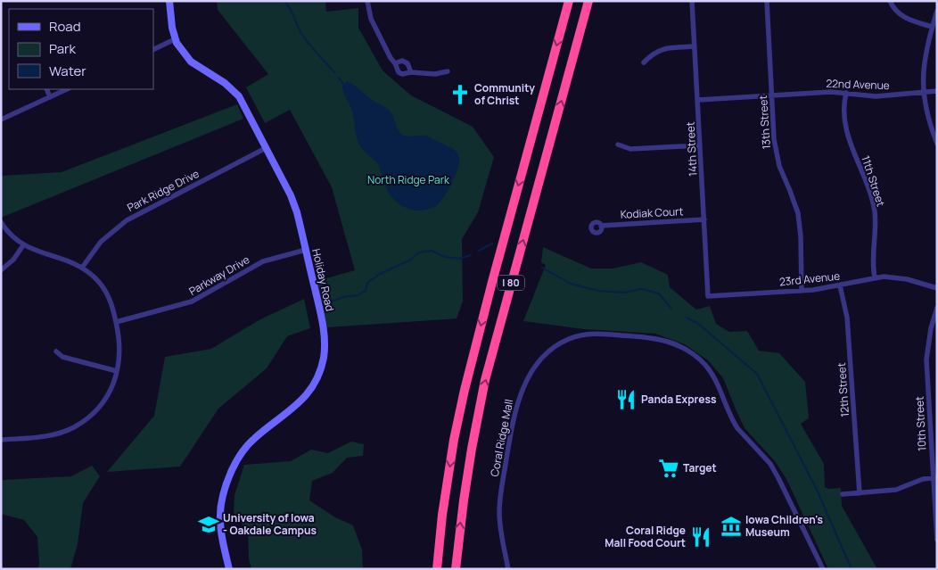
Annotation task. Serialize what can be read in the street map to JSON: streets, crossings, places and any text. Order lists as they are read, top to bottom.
{
  "streets": {
    "highway": ["I 80"],
    "street": [
      "22nd Avenue",
      "13th Street",
      "14th Street",
      "11th Street",
      "Park Ridge Drive",
      "Kodiak Court",
      "Parkway Drive",
      "23rd Avenue",
      "Holiday Road",
      "12th Street",
      "10th Street",
      "Coral Ridge Mall"
    ]
  },
  "crossings": [
    ["22nd Avenue", "13th Street"],
    ["22nd Avenue", "14th Street"],
    ["22nd Avenue", "11th Street"],
    ["13th Street", "23rd Avenue"],
    ["14th Street", "Kodiak Court"],
    ["14th Street", "23rd Avenue"],
    ["11th Street", "23rd Avenue"],
    ["Park Ridge Drive", "Holiday Road"],
    ["Parkway Drive", "Holiday Road"],
    ["23rd Avenue", "12th Street"]
  ],
  "parks": ["North Ridge Park"],
  "places": {
    "church": ["Community of Christ"],
    "restaurant": ["Panda Express", "Coral Ridge Mall Food Court"],
    "supermarket": ["Target"],
    "school or university": ["University of Iowa - Oakdale Campus"],
    "museum": ["Iowa Children's Museum"]
  },
  "legend": ["Road", "Park", "Water"]
}
